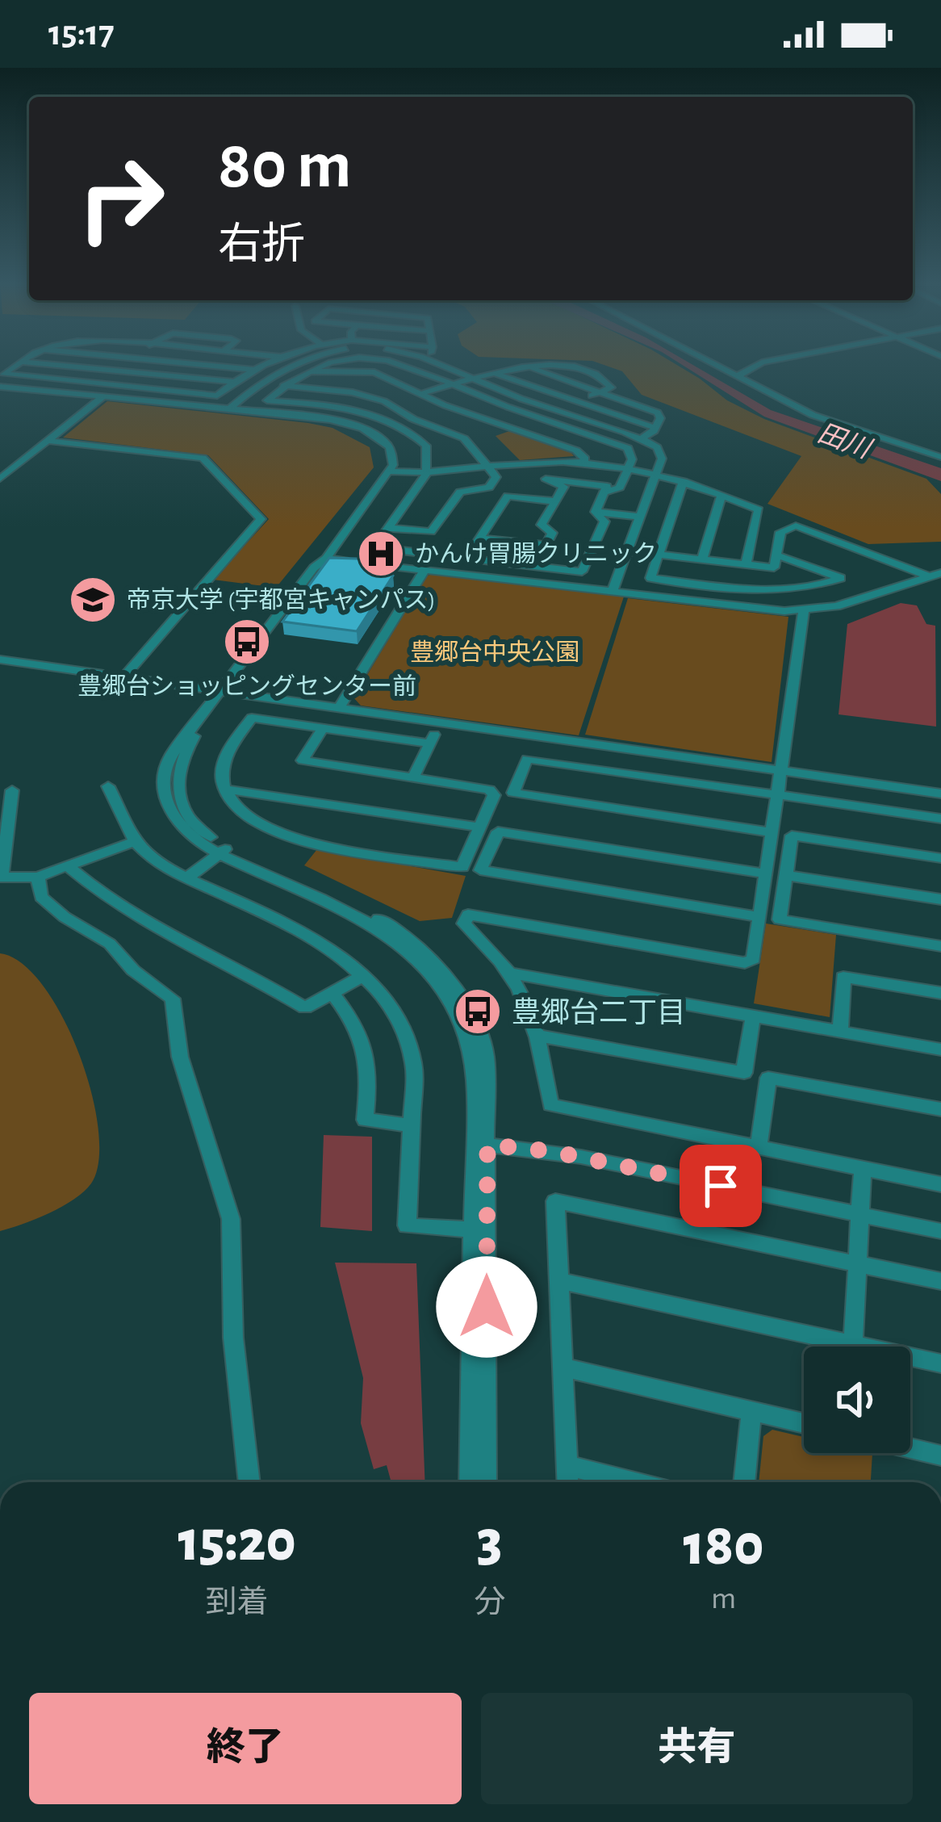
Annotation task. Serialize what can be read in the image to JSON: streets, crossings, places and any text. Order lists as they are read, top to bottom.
{
  "water": ["田川"],
  "parks": ["豊郷台中央公園"],
  "places": {
    "hospital": ["かんけ胃腸クリニック"],
    "school or university": ["帝京大学 (宇都宮キャンパス)"],
    "bus stop": ["豊郷台ショッピングセンター前", "豊郷台二丁目"]
  },
  "page": {
    "status": "15:17",
    "turn": ["80 m", "右折"],
    "eta": [
      "15:20",
      "到着",
      "3",
      "分",
      "180",
      "m"
    ],
    "buttons": ["終了", "共有"]
  }
}
